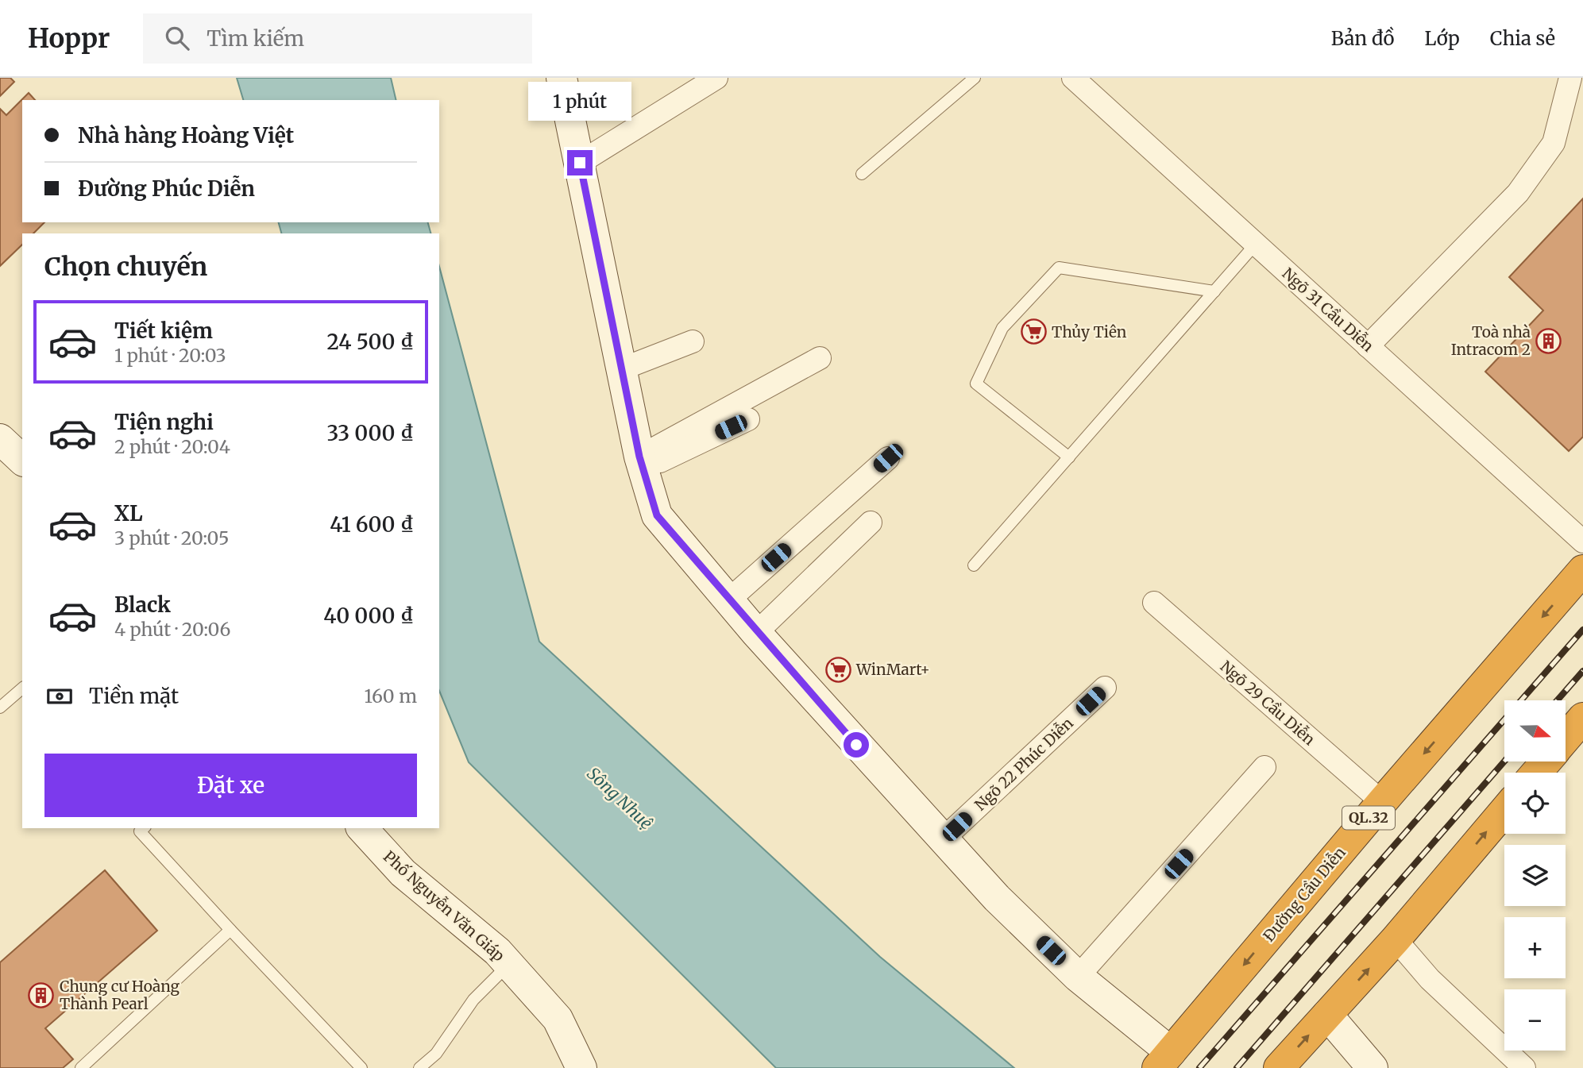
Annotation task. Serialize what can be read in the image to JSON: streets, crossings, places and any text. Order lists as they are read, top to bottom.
{
  "streets": {
    "highway": ["QL.32", "Đường Cầu Diễn"],
    "street": [
      "Ngõ 31 Cầu Diễn",
      "Ngõ 29 Cầu Diễn",
      "Ngõ 22 Phúc Diễn",
      "Phố Nguyễn Văn Giáp"
    ]
  },
  "crossings": [
    ["Ngõ 29 Cầu Diễn", "Đường Cầu Diễn"]
  ],
  "water": ["Sông Nhuệ"],
  "places": {
    "supermarket": ["Thủy Tiên", "WinMart+"],
    "building": ["Toà nhà Intracom 2", "Chung cư Hoàng Thành Pearl"]
  },
  "north": "right",
  "page": {
    "header": "Hoppr",
    "search": "Tìm kiếm",
    "nav": ["Bản đồ", "Lớp", "Chia sẻ"],
    "bubble": "1 phút",
    "banner": ["Nhà hàng Hoàng Việt", "Đường Phúc Diễn"],
    "heading": "Chọn chuyến",
    "list": [
      {
        "name": "Tiết kiệm",
        "note": "1 phút · 20:03",
        "value": "24 500 ₫"
      },
      {
        "name": "Tiện nghi",
        "note": "2 phút · 20:04",
        "value": "33 000 ₫"
      },
      {
        "name": "XL",
        "note": "3 phút · 20:05",
        "value": "41 600 ₫"
      },
      {
        "name": "Black",
        "note": "4 phút · 20:06",
        "value": "40 000 ₫"
      }
    ],
    "pay": ["Tiền mặt", "160 m"],
    "map_buttons": ["+", "−"],
    "buttons": "Đặt xe"
  }
}
